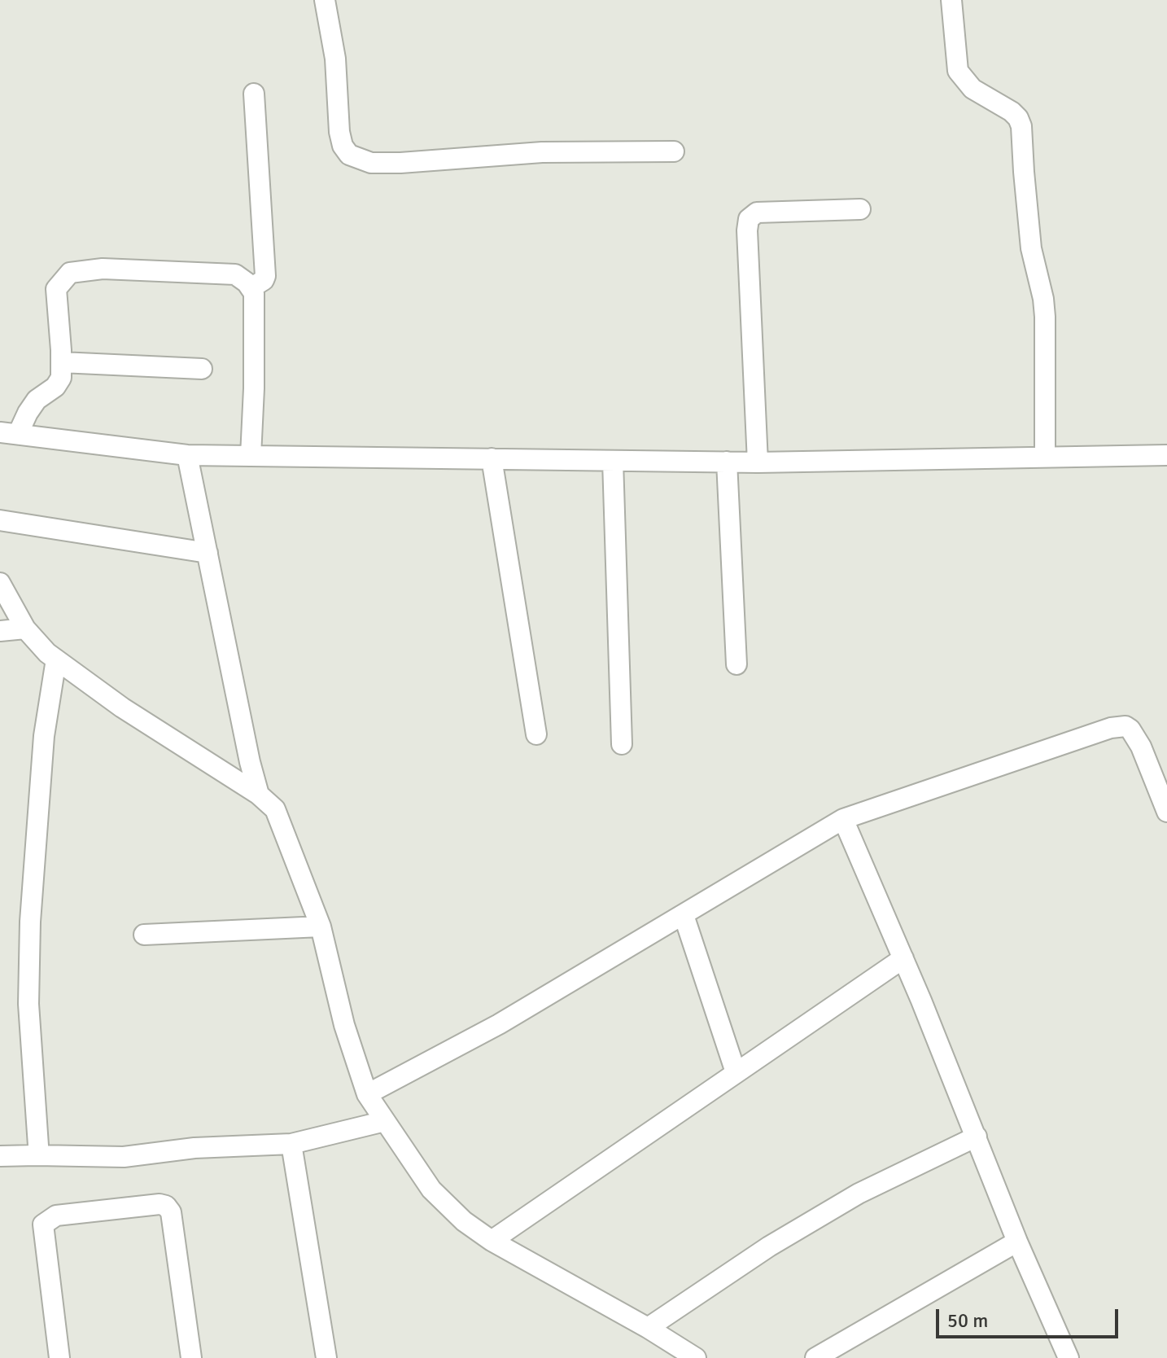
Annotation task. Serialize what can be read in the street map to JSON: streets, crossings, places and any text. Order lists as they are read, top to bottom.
{
  "scale_bar": "50 m"
}
